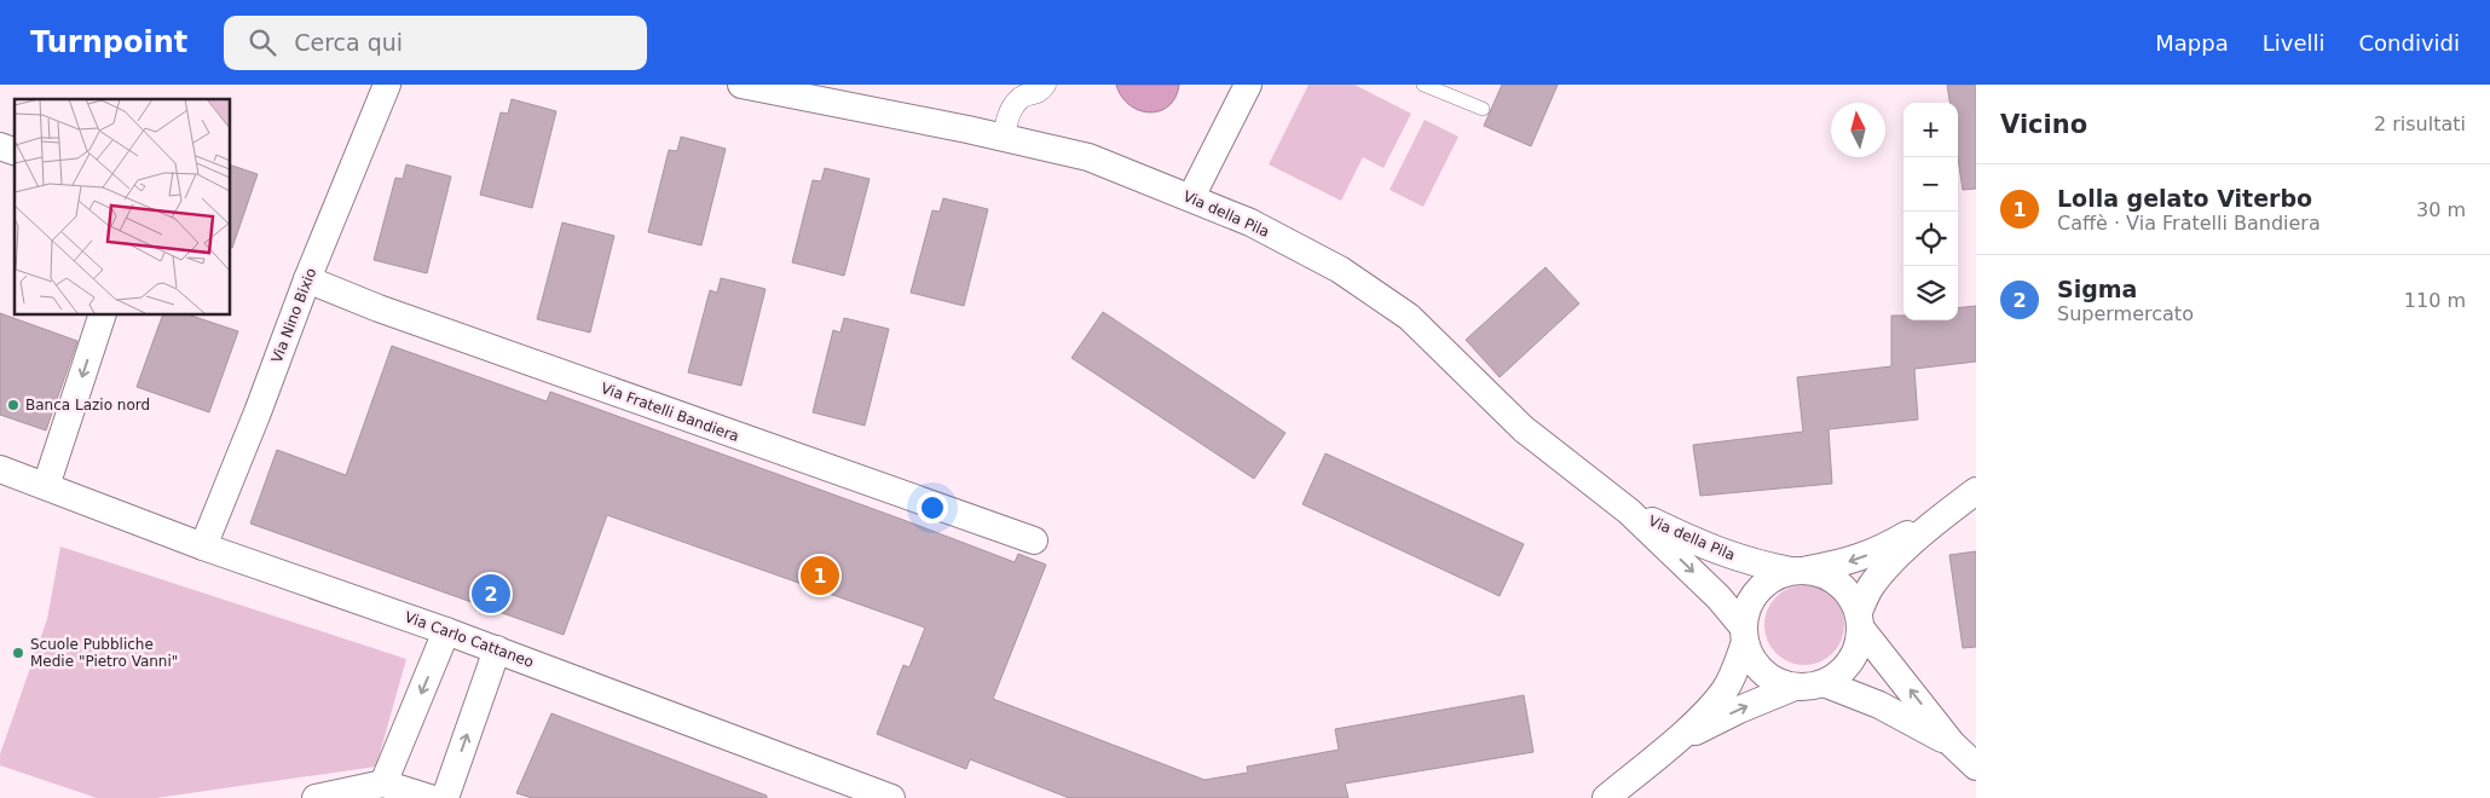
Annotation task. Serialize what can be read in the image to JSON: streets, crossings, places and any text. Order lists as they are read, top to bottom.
{
  "streets": {
    "street": [
      "Via della Pila",
      "Via Nino Bixio",
      "Via Fratelli Bandiera",
      "Via Carlo Cattaneo"
    ]
  },
  "crossings": [
    ["Via Nino Bixio", "Via Fratelli Bandiera"],
    ["Via Nino Bixio", "Via Carlo Cattaneo"]
  ],
  "places": ["Banca Lazio nord", "Scuole Pubbliche Medie \"Pietro Vanni\""],
  "north": "top",
  "page": {
    "header": "Turnpoint",
    "search": "Cerca qui",
    "nav": ["Mappa", "Livelli", "Condividi"],
    "heading": ["Vicino", "2 risultati"],
    "map_buttons": ["+", "−"],
    "list": [
      {
        "mark": "1",
        "name": "Lolla gelato Viterbo",
        "note": "Caffè · Via Fratelli Bandiera",
        "value": "30 m"
      },
      {
        "mark": "2",
        "name": "Sigma",
        "note": "Supermercato",
        "value": "110 m"
      }
    ],
    "pins": ["1", "2"]
  }
}
